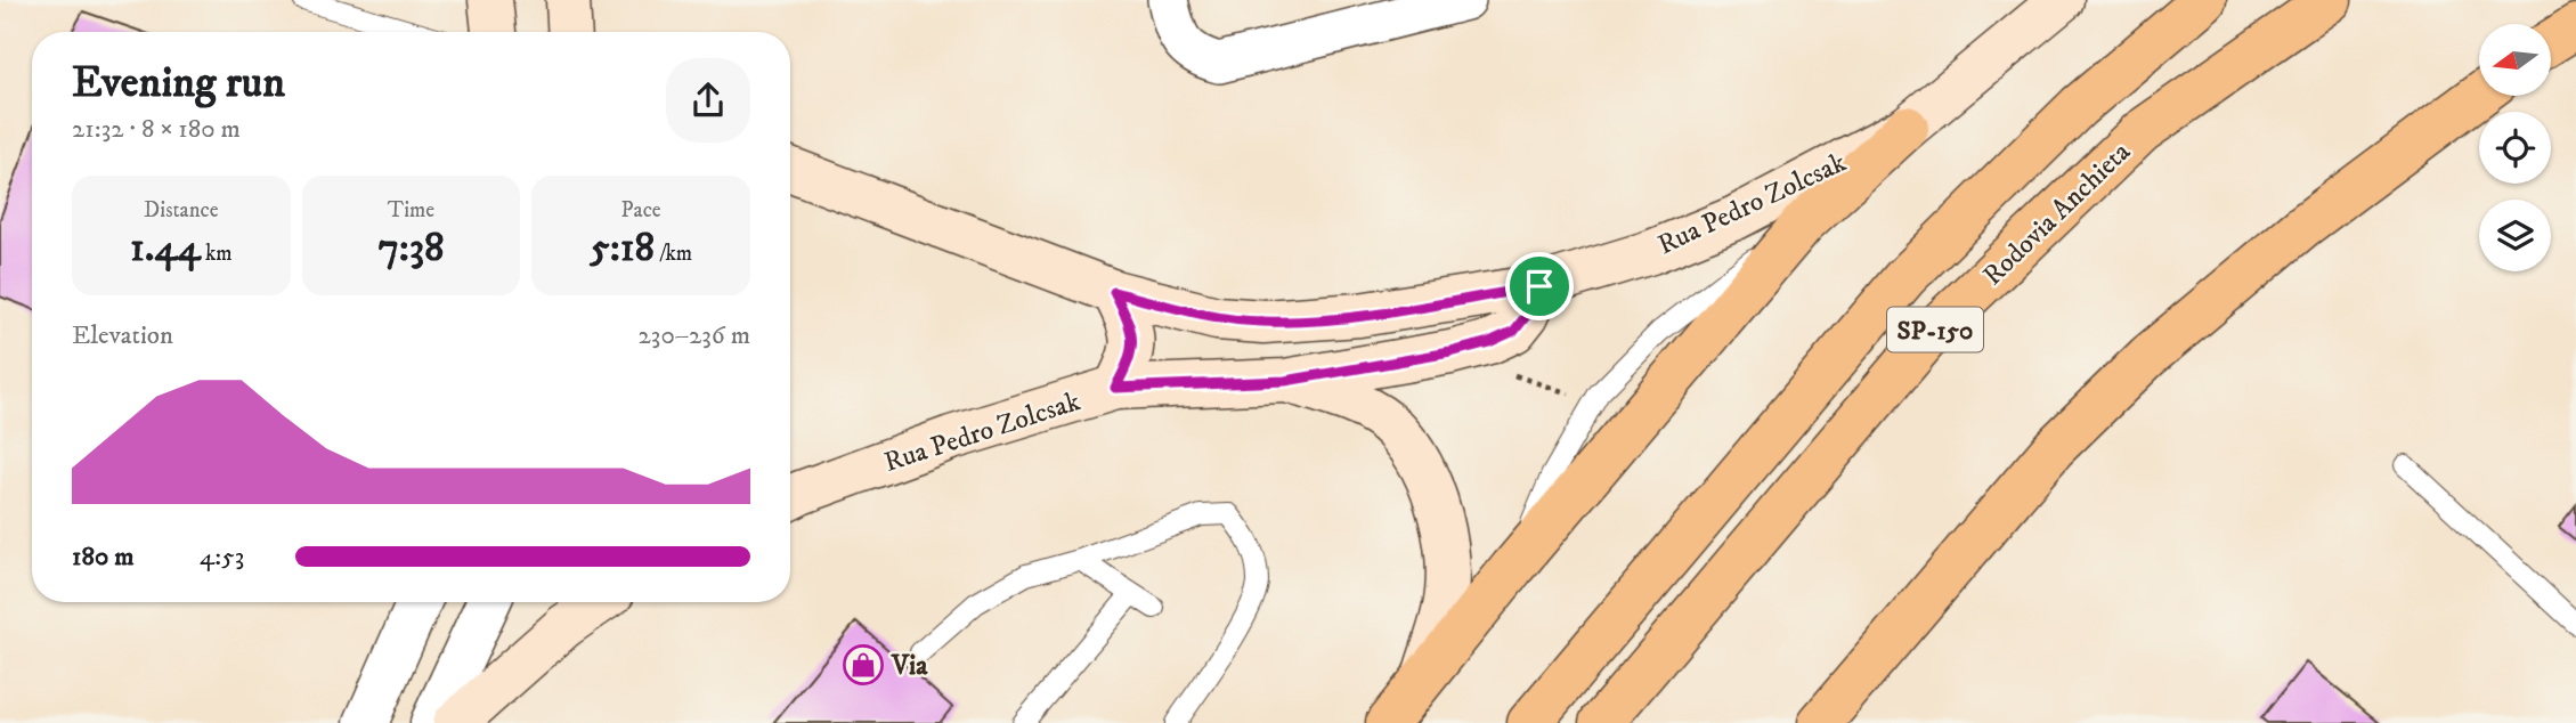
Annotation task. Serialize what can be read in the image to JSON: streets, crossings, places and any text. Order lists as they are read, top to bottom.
{
  "streets": {
    "highway": ["Rodovia Anchieta", "SP-150"],
    "main road": ["Rua Pedro Zolcsak"]
  },
  "places": {
    "shop": ["Via"]
  },
  "north": "left",
  "page": {
    "heading": ["Evening run", "21:32 · 8 × 180 m"],
    "stats": [
      ["Distance", "1.44 km"],
      ["Time", "7:38"],
      ["Pace", "5:18 /km"]
    ],
    "chart": ["Elevation", "230–236 m"],
    "list": [
      {
        "name": "180 m",
        "note": "4:53"
      }
    ]
  }
}
